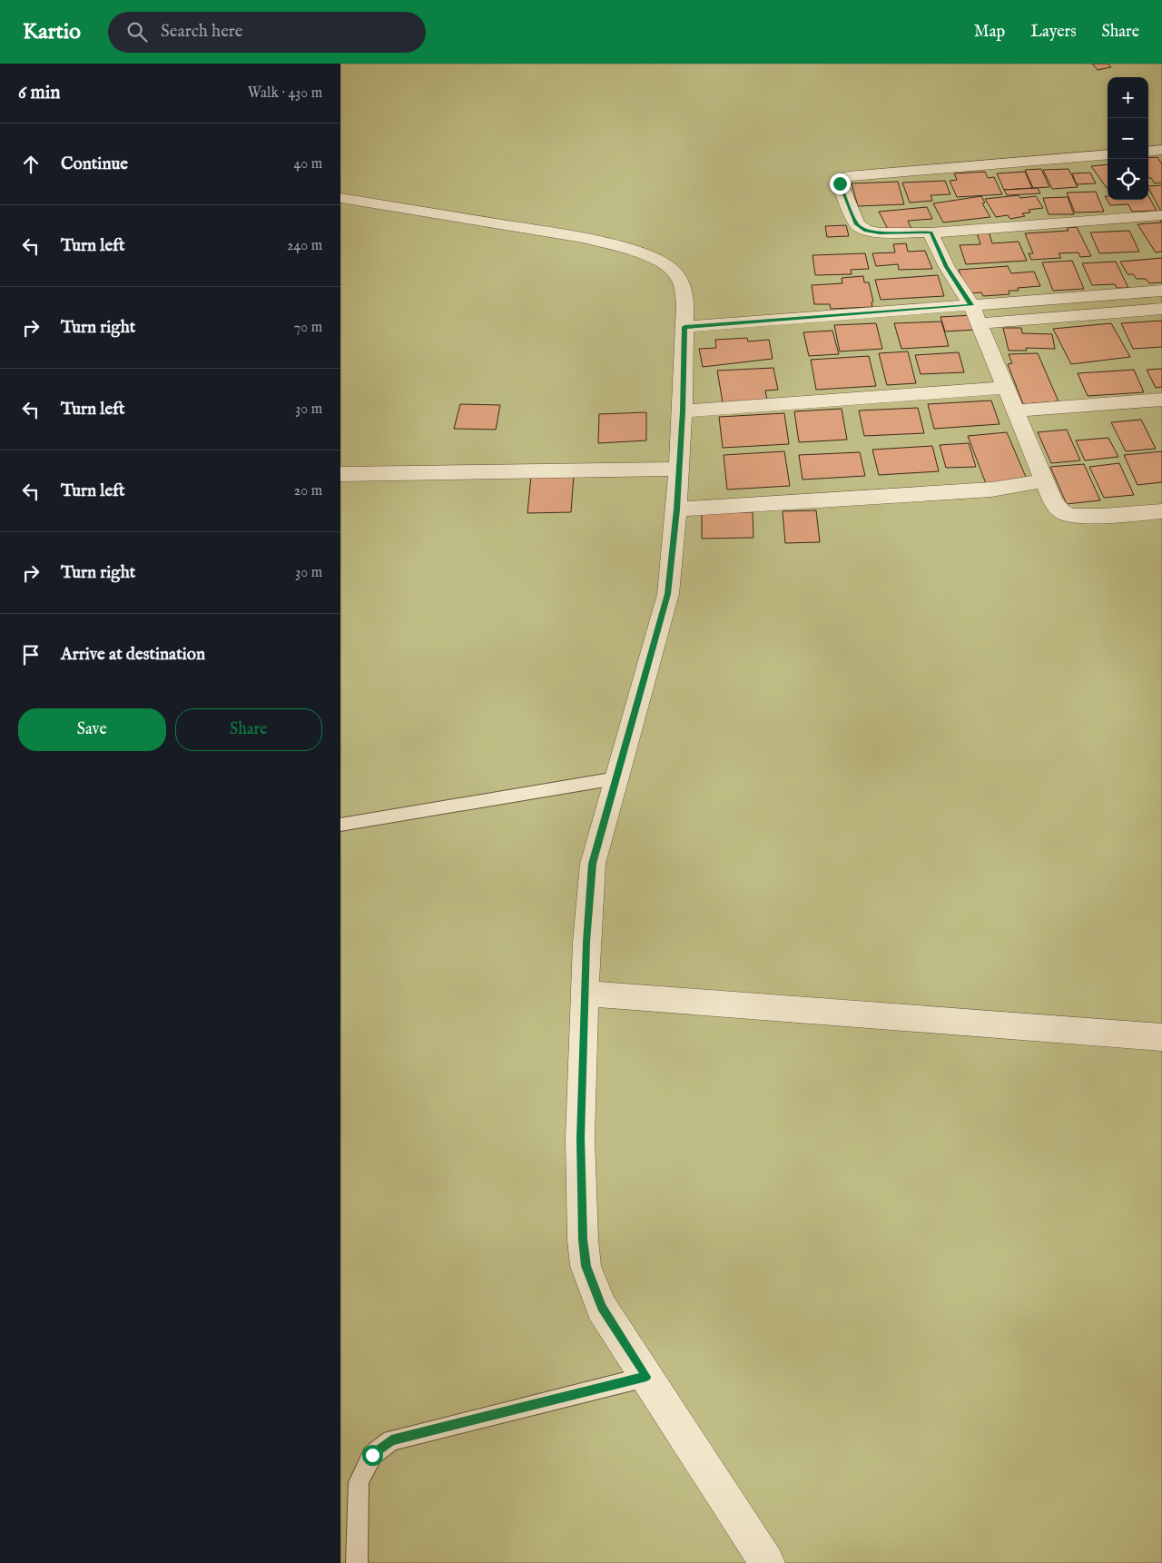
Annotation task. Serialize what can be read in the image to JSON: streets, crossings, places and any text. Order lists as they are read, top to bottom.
{
  "page": {
    "header": "Kartio",
    "search": "Search here",
    "nav": ["Map", "Layers", "Share"],
    "heading": ["6 min", "Walk · 430 m"],
    "map_buttons": ["+", "−"],
    "list": [
      ["Continue", "40 m"],
      ["Turn left", "240 m"],
      ["Turn right", "70 m"],
      ["Turn left", "30 m"],
      ["Turn left", "20 m"],
      ["Turn right", "30 m"],
      "Arrive at destination"
    ],
    "buttons": ["Save", "Share"]
  }
}
